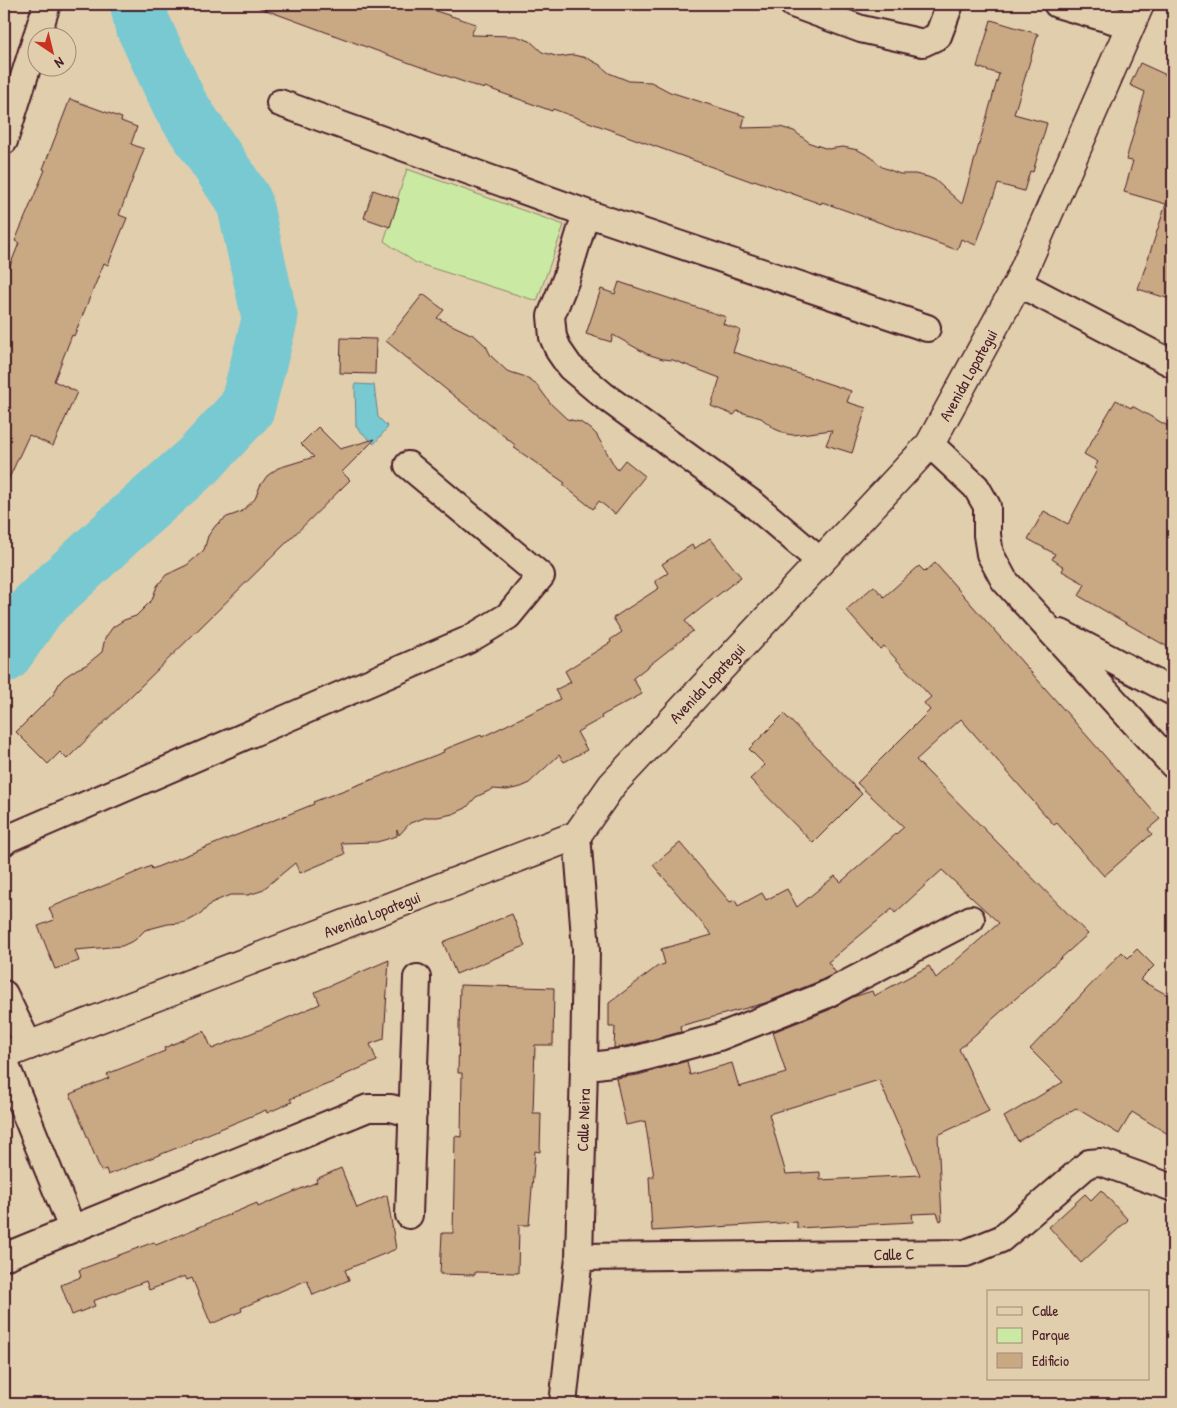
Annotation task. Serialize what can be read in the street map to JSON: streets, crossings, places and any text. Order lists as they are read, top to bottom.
{
  "streets": {
    "street": ["Avenida Lopategui", "Calle Neira", "Calle C"]
  },
  "crossings": [
    ["Avenida Lopategui", "Calle Neira"],
    ["Calle Neira", "Calle C"]
  ],
  "legend": ["Calle", "Parque", "Edificio"],
  "north": "bottom right"
}
